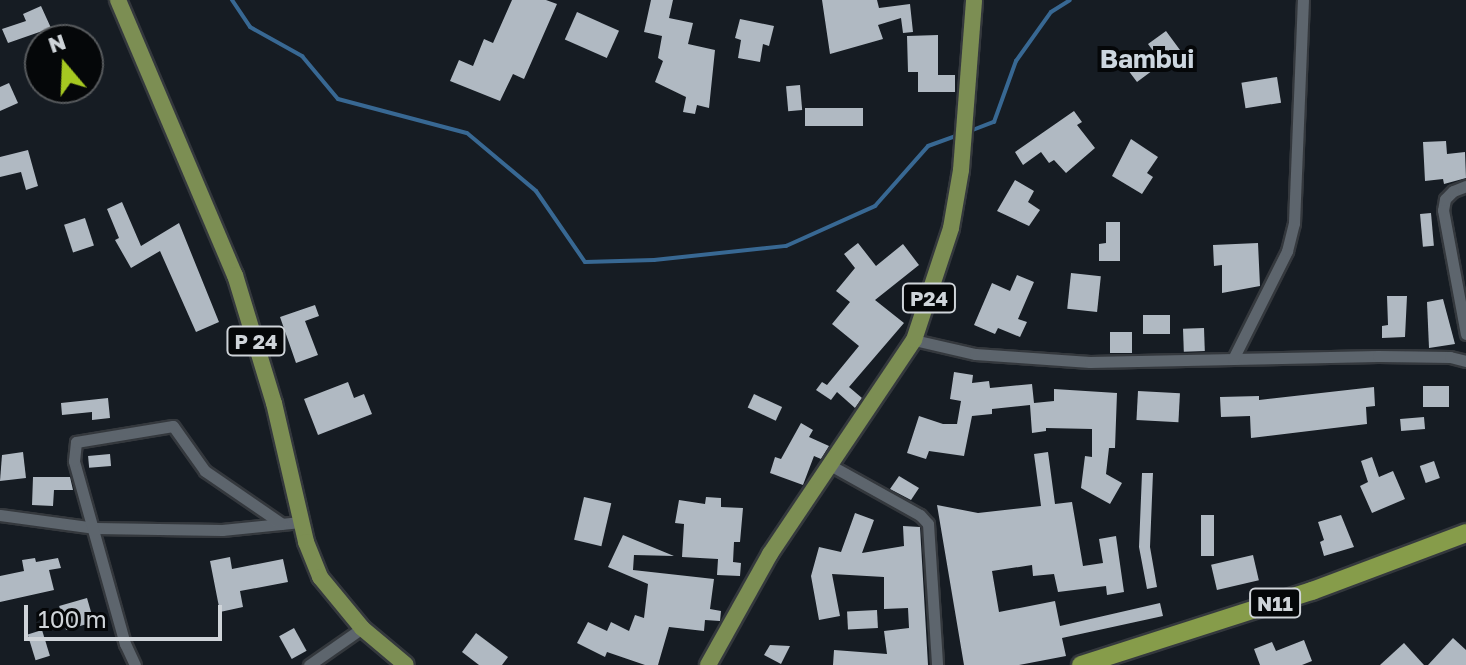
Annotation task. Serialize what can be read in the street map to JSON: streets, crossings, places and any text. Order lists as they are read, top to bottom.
{
  "streets": {
    "highway": ["N11"],
    "main road": ["P24", "P 24"]
  },
  "districts": ["Bambui"],
  "scale_bar": "100 m",
  "north": "top"
}
